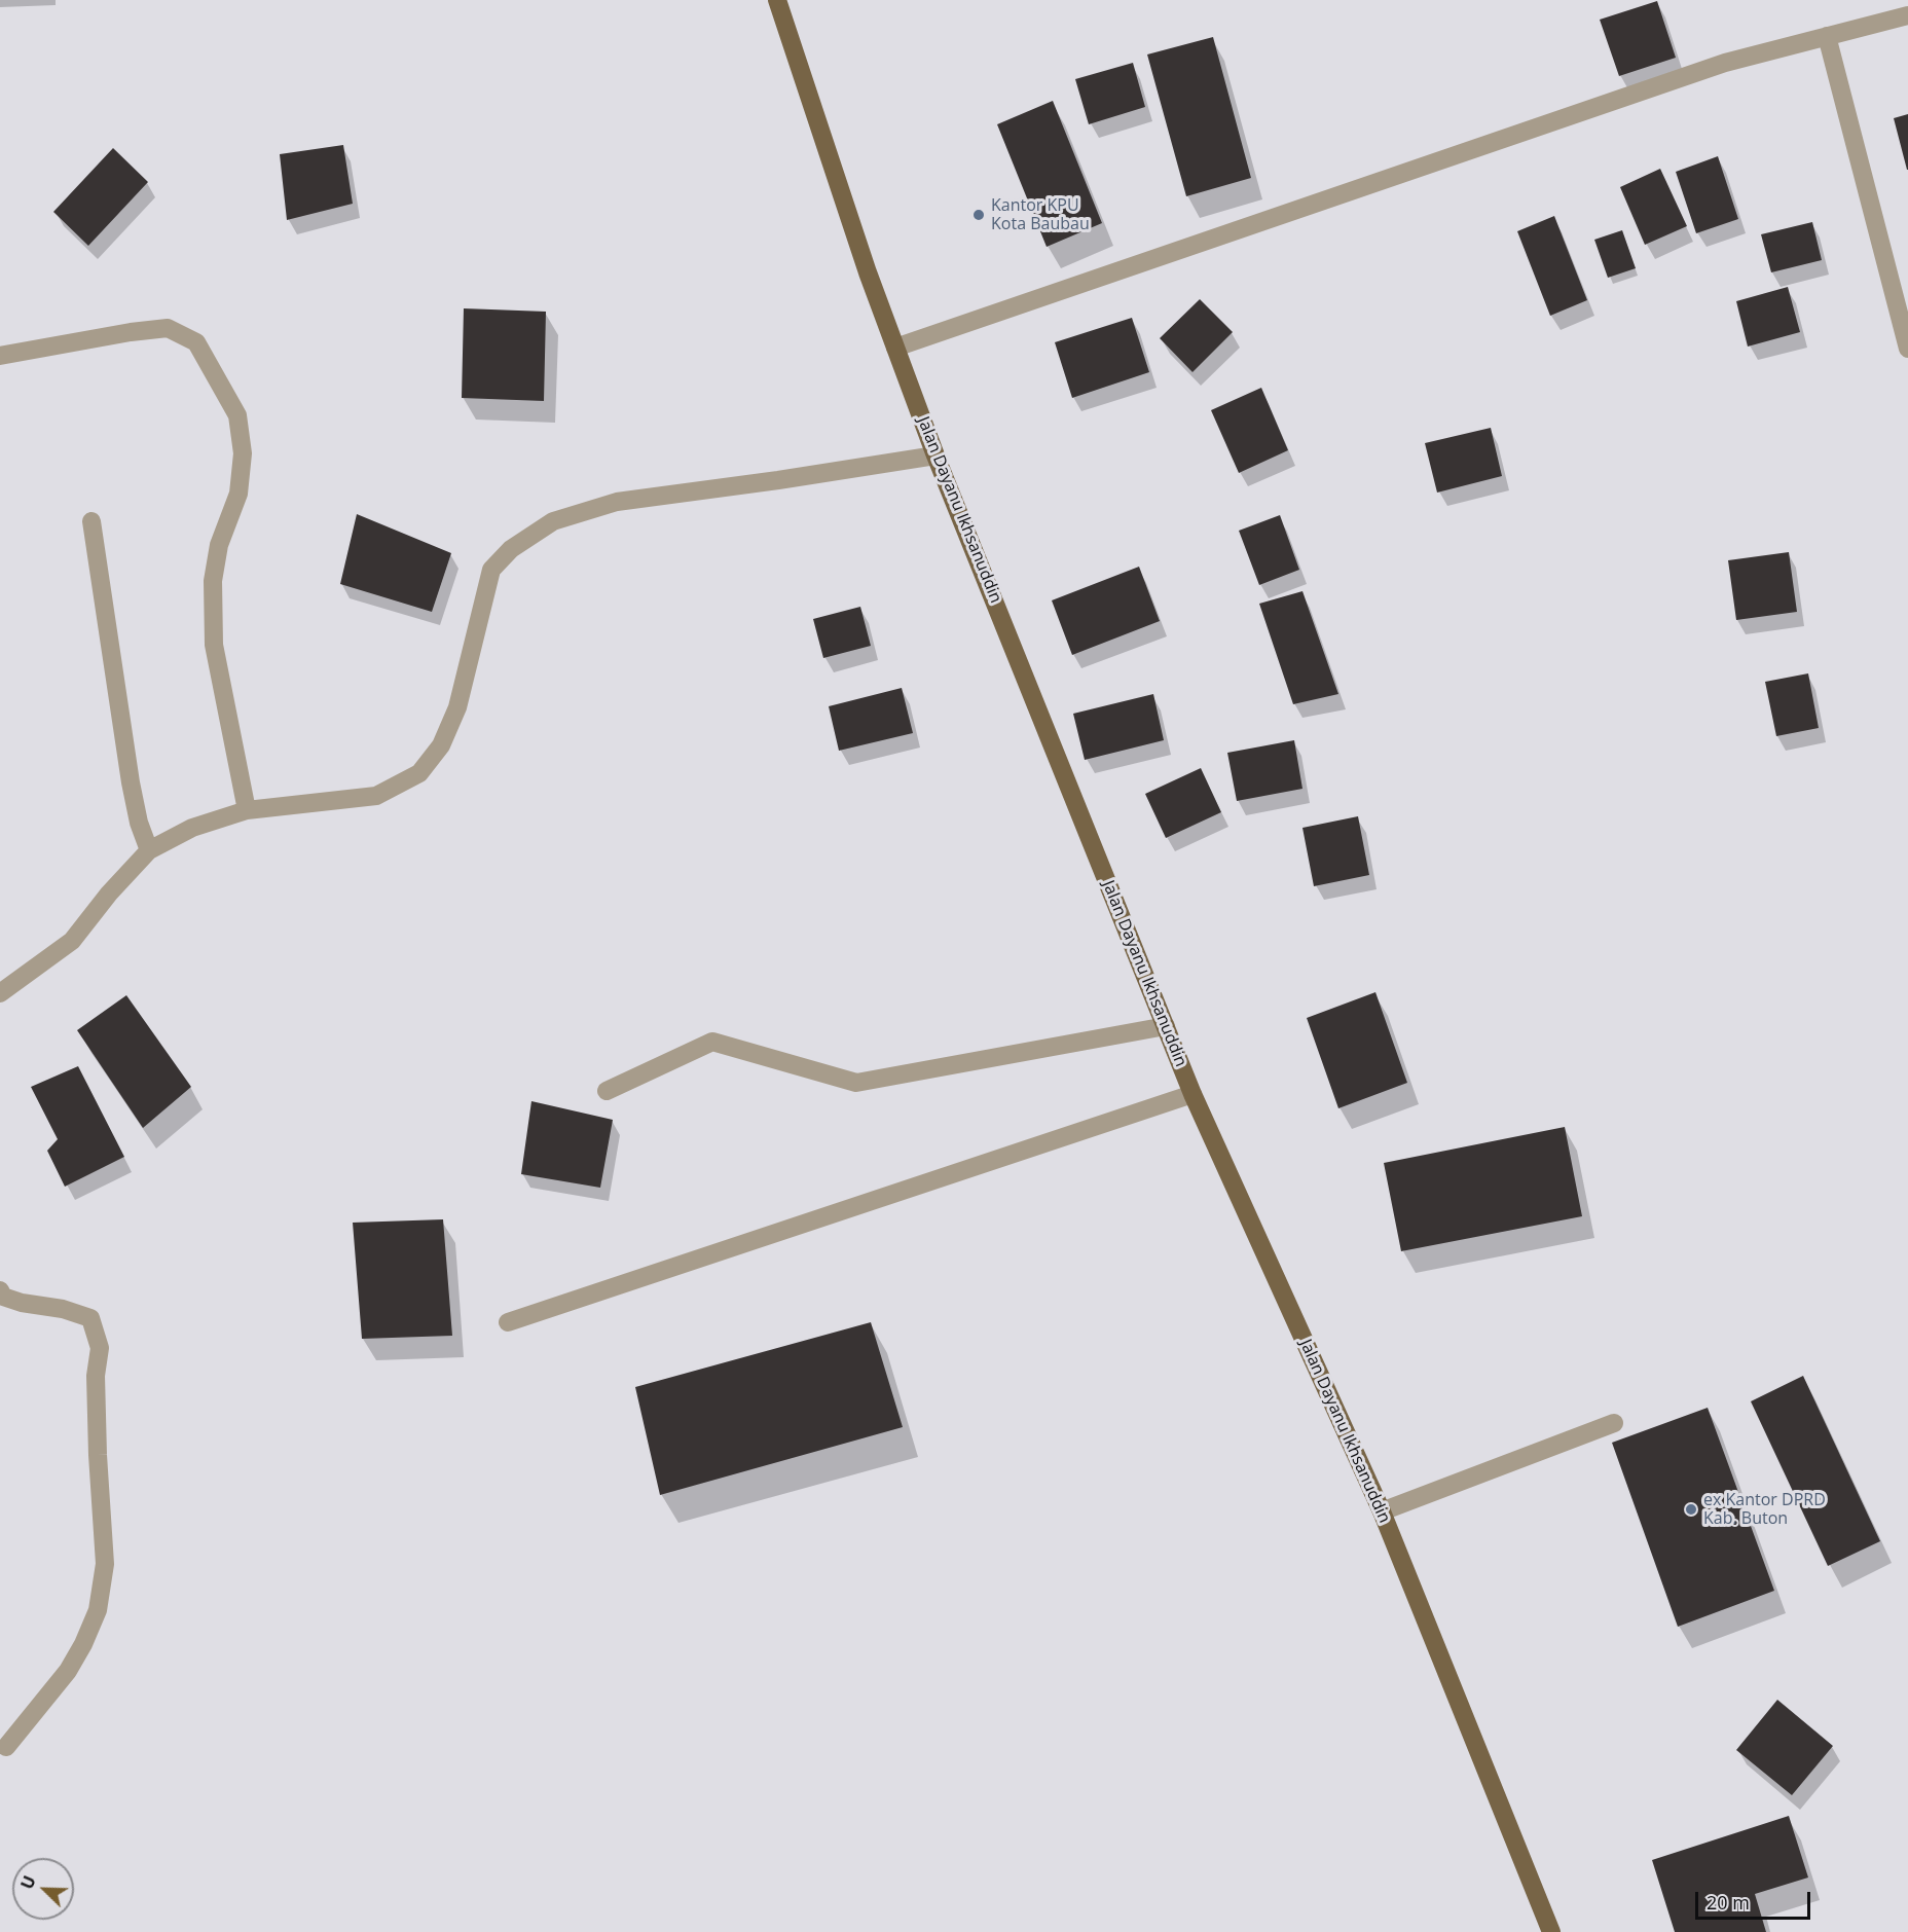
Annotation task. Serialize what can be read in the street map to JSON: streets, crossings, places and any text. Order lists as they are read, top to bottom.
{
  "streets": {
    "main road": ["Jalan Dayanu Ikhsanuddin"]
  },
  "places": ["Kantor KPU Kota Baubau", "ex Kantor DPRD Kab. Buton"],
  "scale_bar": "20 m",
  "north": "top left"
}
